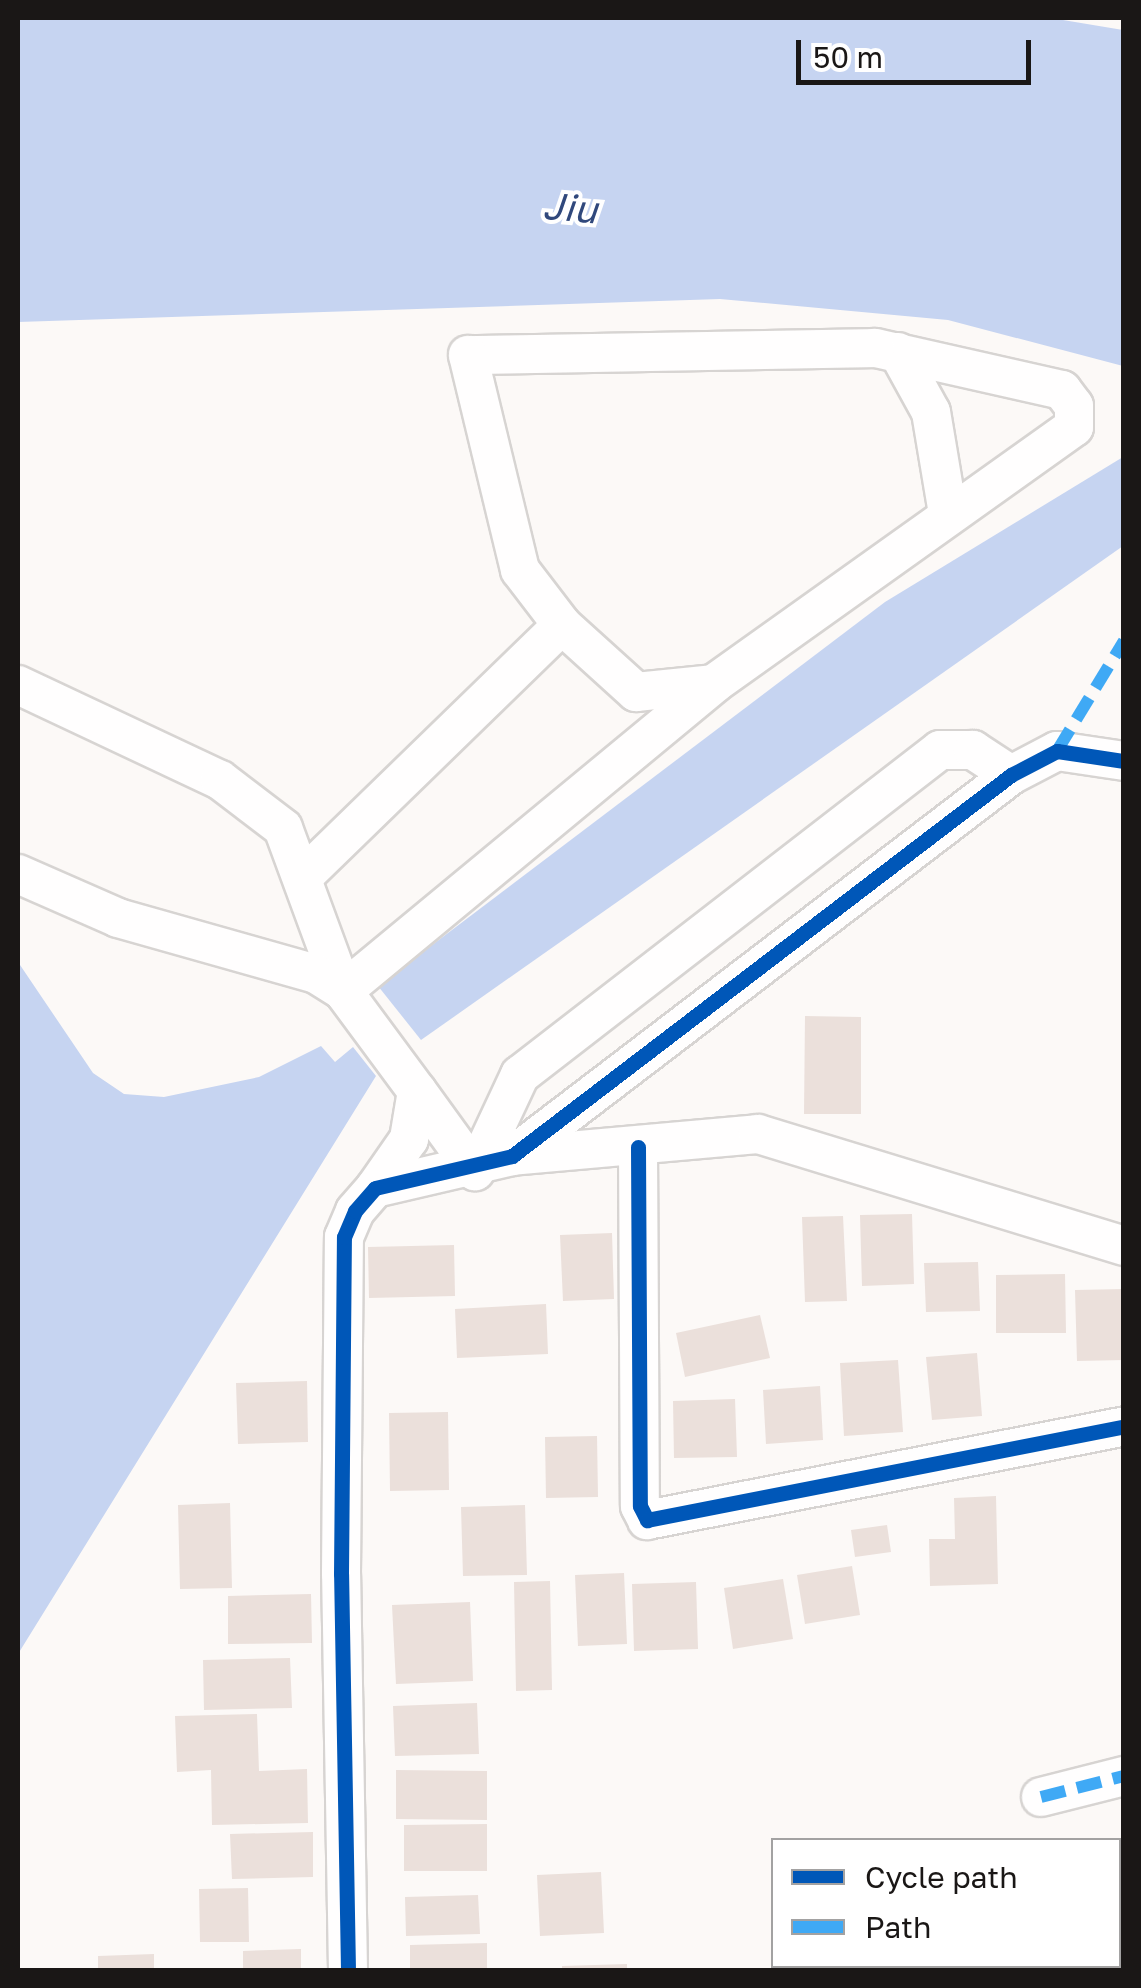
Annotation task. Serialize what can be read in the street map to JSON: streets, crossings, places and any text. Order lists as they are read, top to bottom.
{
  "water": ["Jiu"],
  "legend": ["Cycle path", "Path"],
  "scale_bar": "50 m"
}
